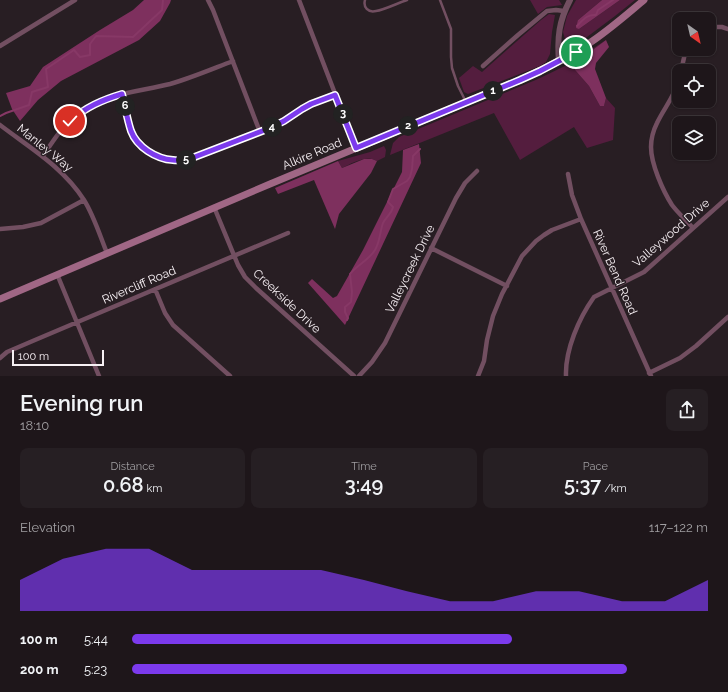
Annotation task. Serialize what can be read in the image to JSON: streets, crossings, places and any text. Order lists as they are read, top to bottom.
{
  "streets": {
    "main road": ["Alkire Road"],
    "street": [
      "Manley Way",
      "Valleywood Drive",
      "Valleycreek Drive",
      "River Bend Road",
      "Rivercliff Road",
      "Creekside Drive"
    ]
  },
  "crossings": [
    ["Manley Way", "Alkire Road"],
    ["Alkire Road", "Creekside Drive"],
    ["Valleywood Drive", "River Bend Road"],
    ["Rivercliff Road", "Creekside Drive"]
  ],
  "scale_bar": "100 m",
  "north": "bottom right",
  "page": {
    "pins": [
      "1",
      "6",
      "3",
      "2",
      "4",
      "5"
    ],
    "scale": "100 m",
    "heading": ["Evening run", "18:10"],
    "stats": [
      ["Distance", "0.68 km"],
      ["Time", "3:49"],
      ["Pace", "5:37 /km"]
    ],
    "chart": ["Elevation", "117–122 m"],
    "list": [
      {
        "name": "100 m",
        "note": "5:44"
      },
      {
        "name": "200 m",
        "note": "5:23"
      }
    ]
  }
}
